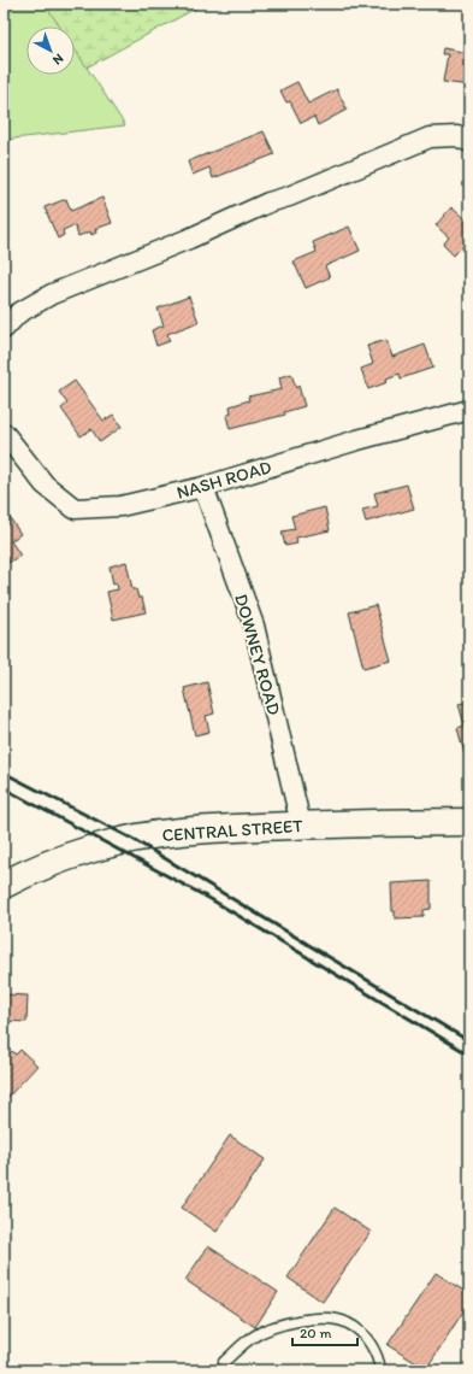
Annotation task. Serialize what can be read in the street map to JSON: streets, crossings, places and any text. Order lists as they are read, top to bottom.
{
  "streets": {
    "street": ["NASH ROAD", "DOWNEY ROAD", "CENTRAL STREET"]
  },
  "crossings": [
    ["NASH ROAD", "DOWNEY ROAD"],
    ["DOWNEY ROAD", "CENTRAL STREET"]
  ],
  "scale_bar": "20 m",
  "north": "bottom right"
}
